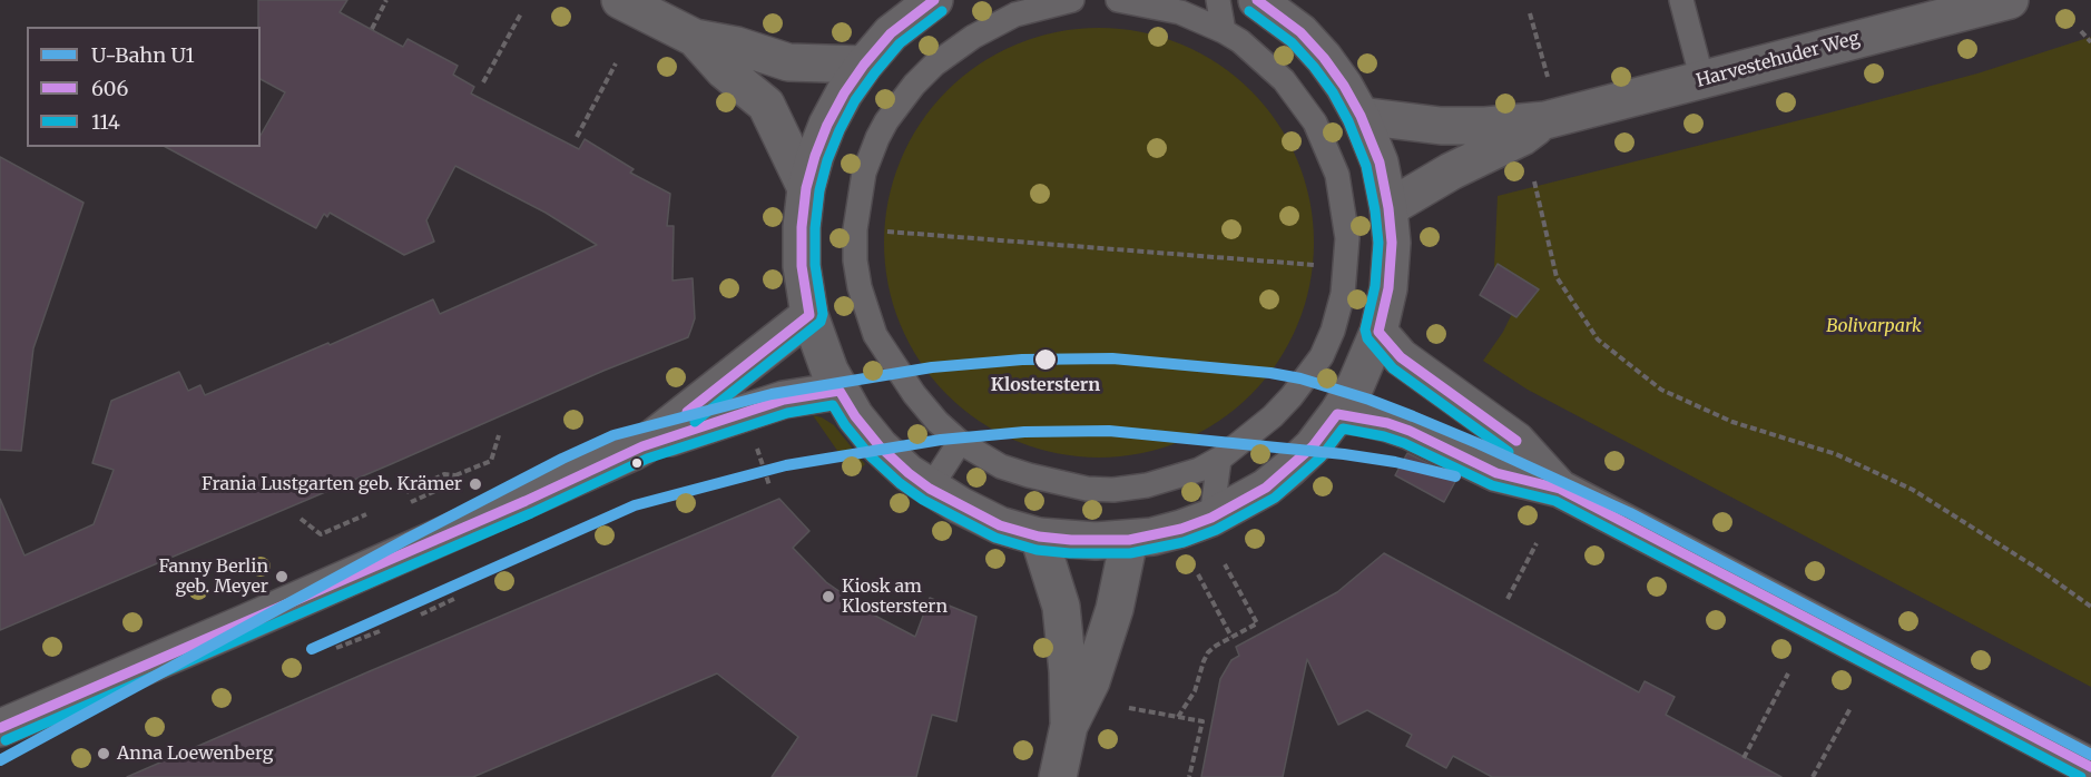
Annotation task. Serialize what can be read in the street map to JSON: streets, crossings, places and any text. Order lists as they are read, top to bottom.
{
  "streets": {
    "main road": ["Harvestehuder Weg"]
  },
  "parks": ["Bolivarpark"],
  "places": [
    "Klosterstern",
    "Frania Lustgarten geb. Krämer",
    "Fanny Berlin geb. Meyer",
    "Kiosk am Klosterstern",
    "Anna Loewenberg"
  ],
  "lines": ["transit line 606", "transit line 114", "metro line U1"],
  "legend": ["U-Bahn U1", "606", "114"]
}
